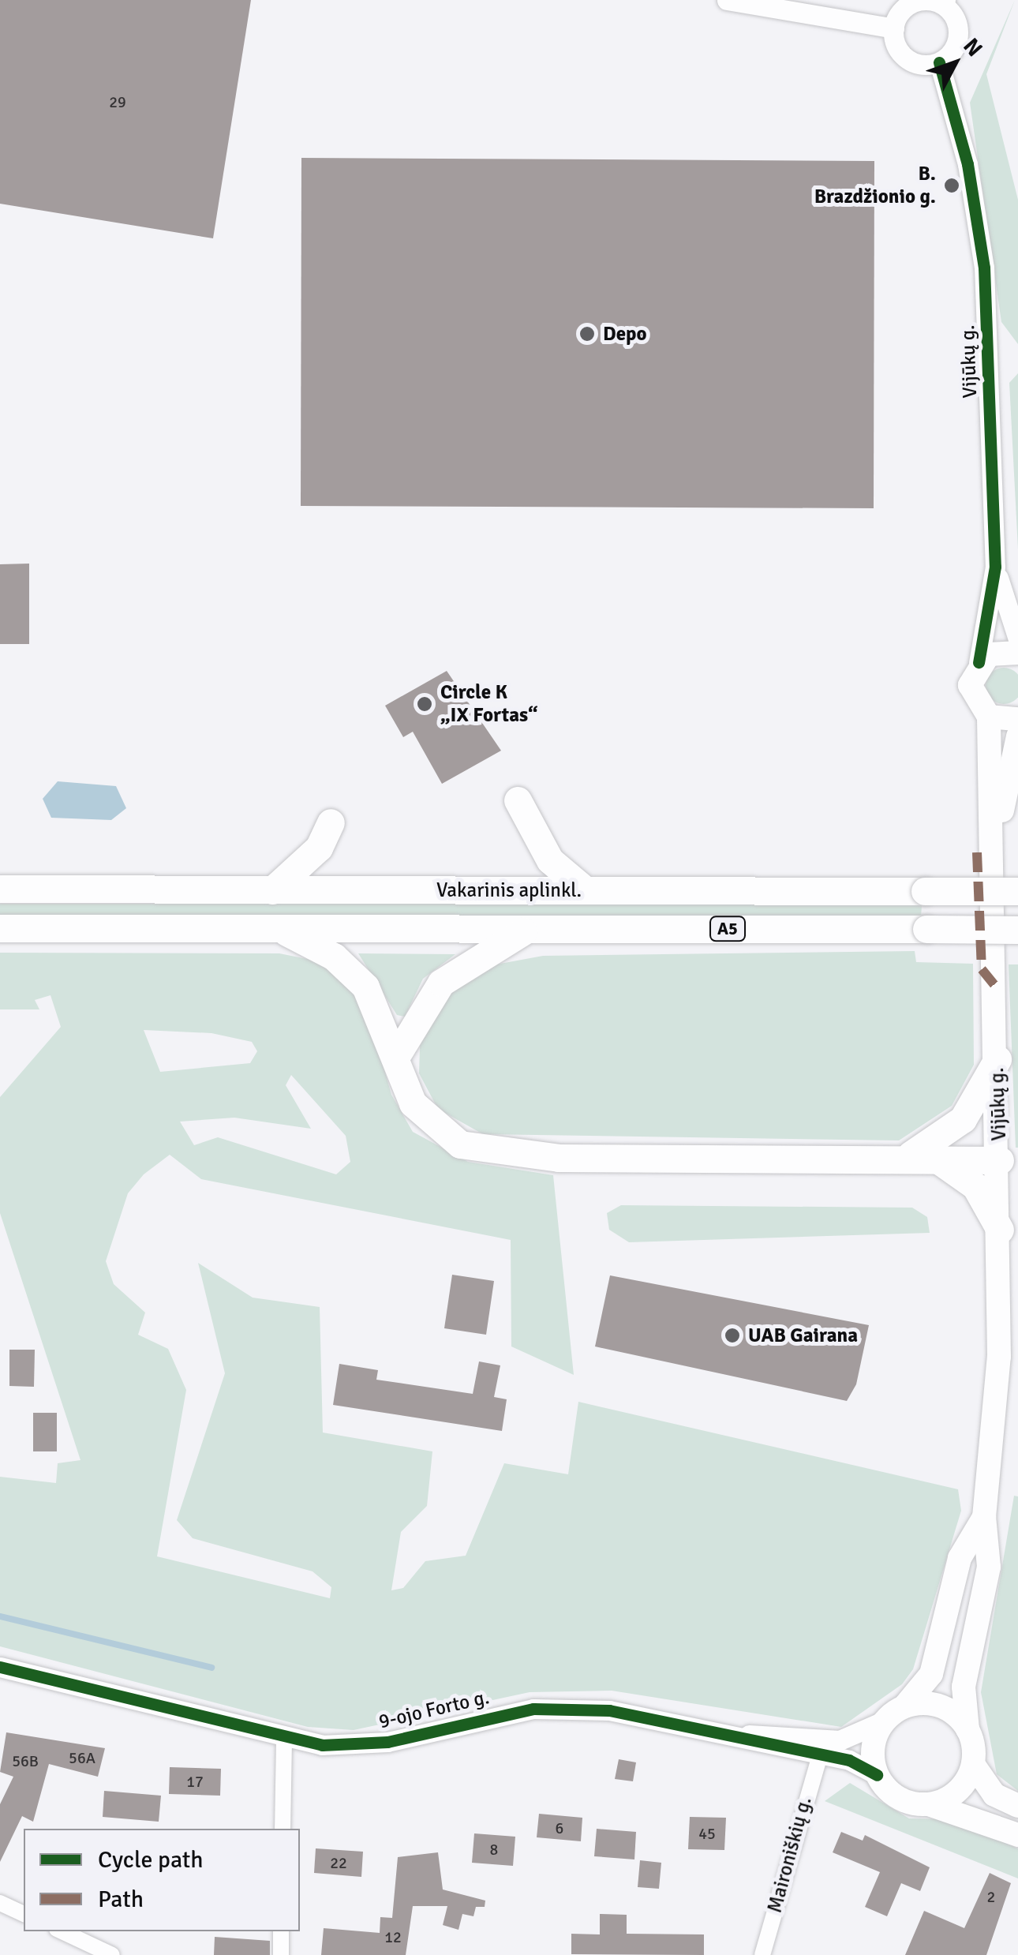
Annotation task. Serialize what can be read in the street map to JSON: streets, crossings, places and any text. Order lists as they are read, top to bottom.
{
  "streets": {
    "highway": ["Vakarinis aplinkl.", "A5"],
    "main road": ["Vijūkų g."],
    "street": ["9-ojo Forto g.", "Maironiškių g."]
  },
  "crossings": [
    ["Vijūkų g.", "9-ojo Forto g."],
    ["9-ojo Forto g.", "Maironiškių g."]
  ],
  "places": [
    "B. Brazdžionio g.",
    "Depo",
    "Circle K „IX Fortas“",
    "UAB Gairana"
  ],
  "house_numbers": [
    "29",
    "56A",
    "56B",
    "17",
    "6",
    "45",
    "8",
    "22",
    "2",
    "12"
  ],
  "legend": ["Cycle path", "Path"],
  "north": "top right"
}
